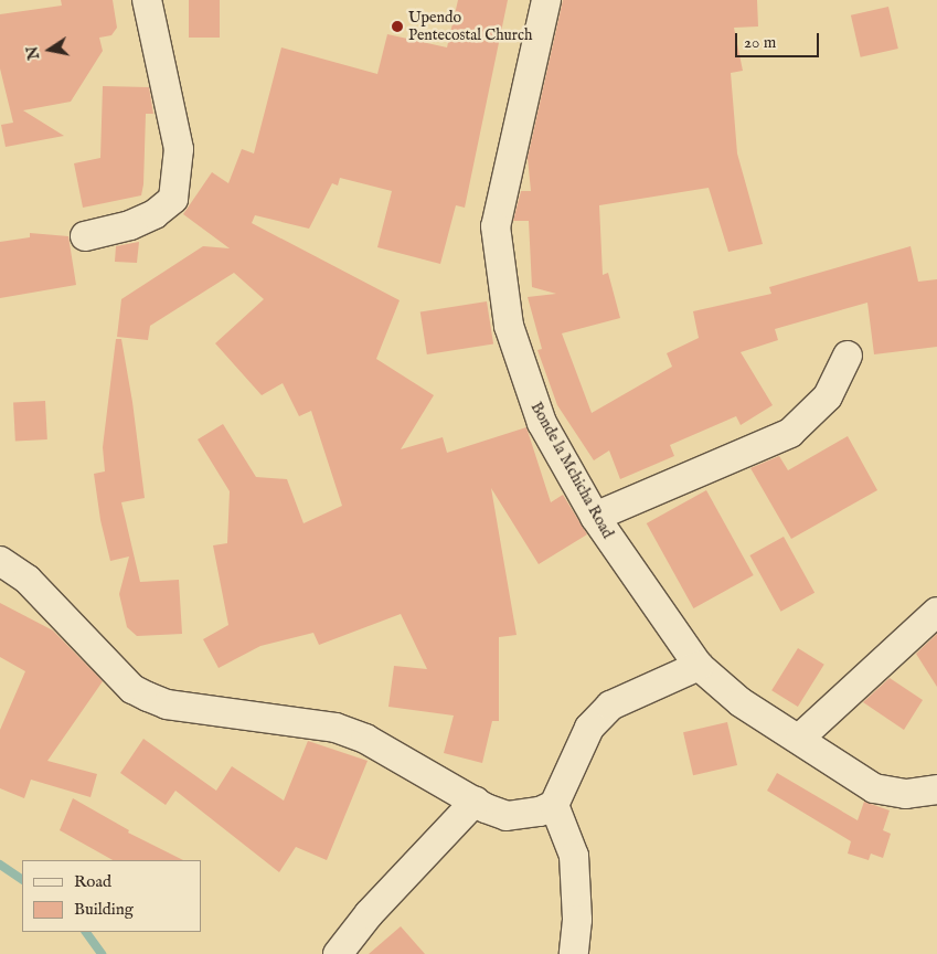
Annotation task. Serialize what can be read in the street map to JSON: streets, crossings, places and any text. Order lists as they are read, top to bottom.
{
  "streets": {
    "street": ["Bonde la Mchicha Road"]
  },
  "places": ["Upendo Pentecostal Church"],
  "legend": ["Road", "Building"],
  "scale_bar": "20 m",
  "north": "left"
}
